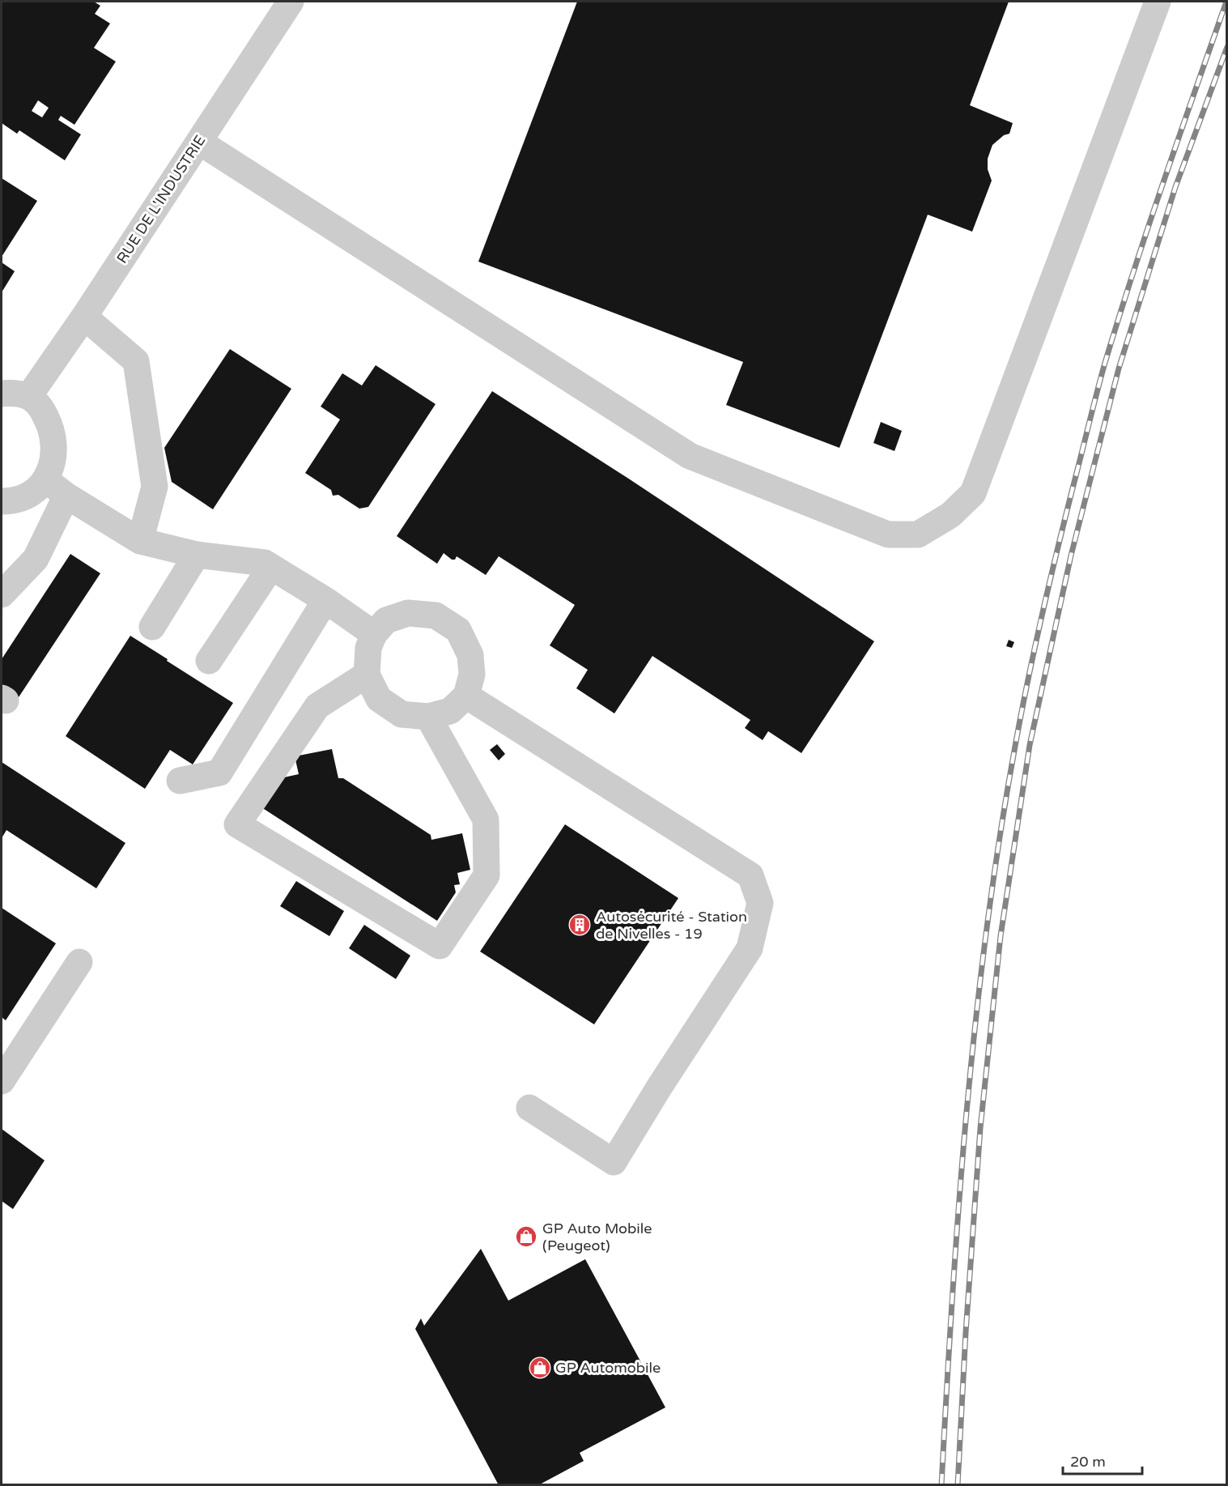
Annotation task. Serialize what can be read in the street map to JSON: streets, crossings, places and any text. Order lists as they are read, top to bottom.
{
  "streets": {
    "street": ["RUE DE L'INDUSTRIE"]
  },
  "places": {
    "building": ["Autosécurité - Station de Nivelles - 19"],
    "shop": ["GP Auto Mobile (Peugeot)", "GP Automobile"]
  },
  "scale_bar": "20 m"
}
